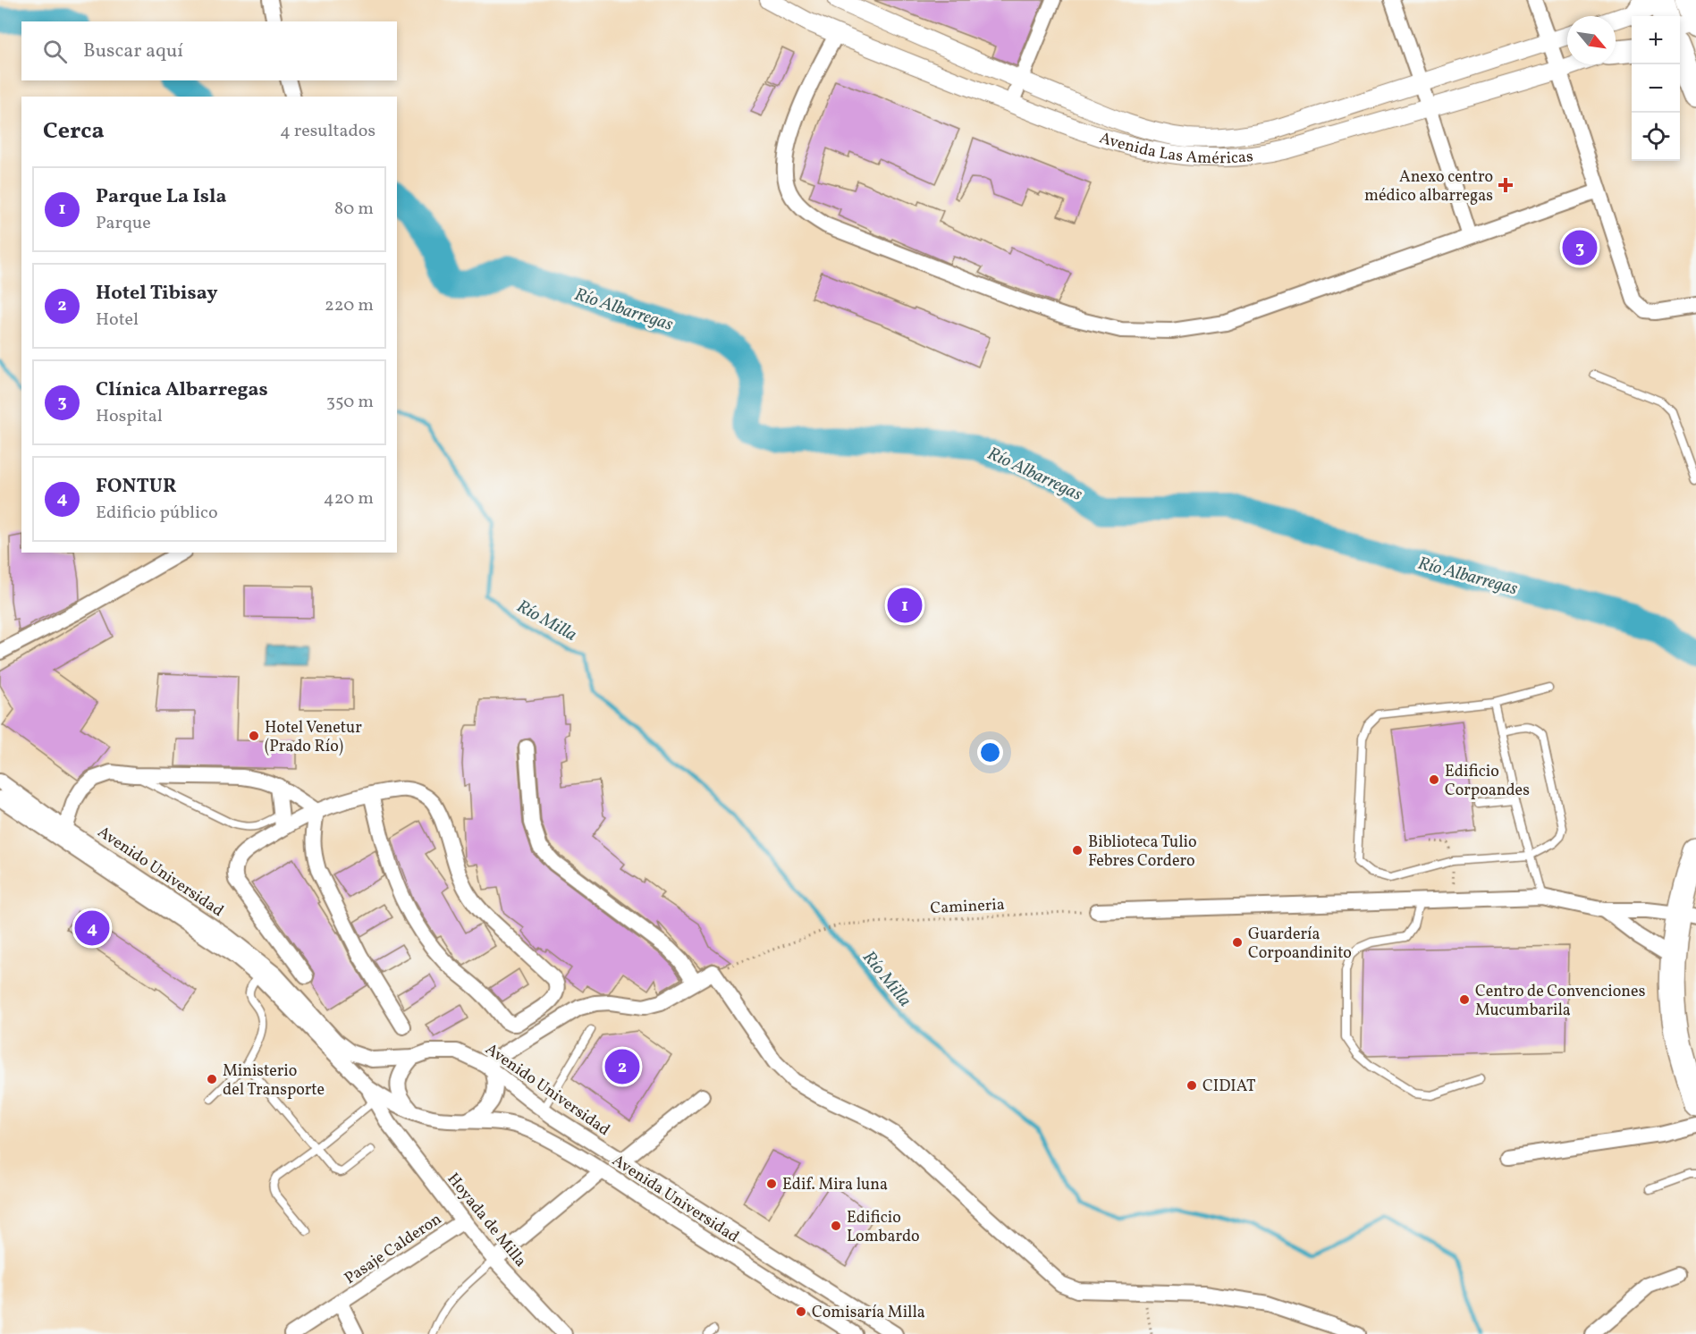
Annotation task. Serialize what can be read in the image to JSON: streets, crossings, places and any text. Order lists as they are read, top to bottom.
{
  "streets": {
    "street": [
      "Avenida Las Américas",
      "Avenido Universidad",
      "Avenida Universidad",
      "Hoyada de Milla",
      "Pasaje Calderon"
    ],
    "path": ["Camineria"]
  },
  "crossings": [
    ["Avenido Universidad", "Avenida Universidad"],
    ["Avenido Universidad", "Hoyada de Milla"],
    ["Hoyada de Milla", "Pasaje Calderon"]
  ],
  "water": ["Río Albarregas", "Río Milla"],
  "places": {
    "health": ["Anexo centro médico albarregas"],
    "other": [
      "Hotel Venetur (Prado Río)",
      "Edificio Corpoandes",
      "Biblioteca Tulio Febres Cordero",
      "Guardería Corpoandinito",
      "Centro de Convenciones Mucumbarila",
      "Ministerio del Transporte",
      "CIDIAT",
      "Edif. Mira luna",
      "Edificio Lombardo",
      "Comisaría Milla"
    ]
  },
  "north": "bottom right",
  "page": {
    "map_buttons": ["+", "−"],
    "search": "Buscar aquí",
    "heading": ["Cerca", "4 resultados"],
    "list": [
      {
        "mark": "1",
        "name": "Parque La Isla",
        "note": "Parque",
        "value": "80 m"
      },
      {
        "mark": "2",
        "name": "Hotel Tibisay",
        "note": "Hotel",
        "value": "220 m"
      },
      {
        "mark": "3",
        "name": "Clínica Albarregas",
        "note": "Hospital",
        "value": "350 m"
      },
      {
        "mark": "4",
        "name": "FONTUR",
        "note": "Edificio público",
        "value": "420 m"
      }
    ],
    "pins": [
      "3",
      "1",
      "4",
      "2"
    ]
  }
}
